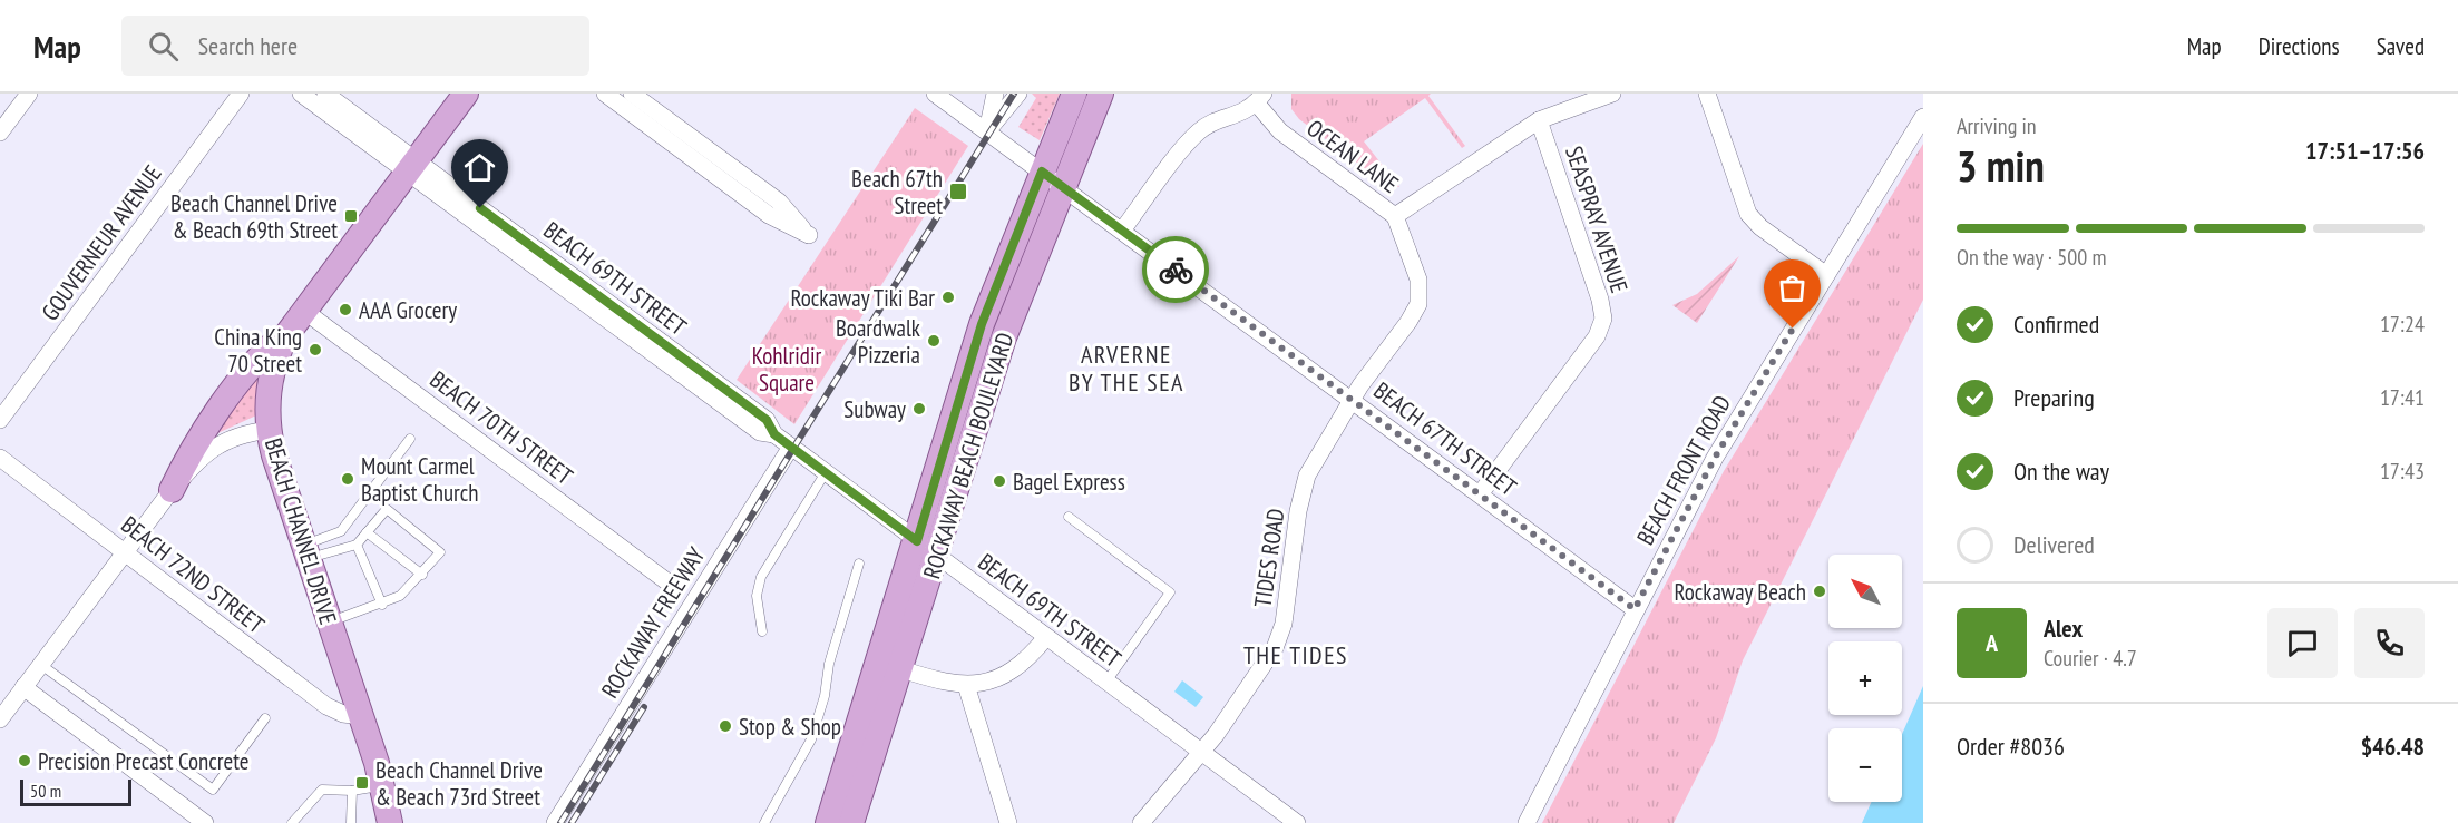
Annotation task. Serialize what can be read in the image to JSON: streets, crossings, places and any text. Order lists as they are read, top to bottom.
{
  "streets": {
    "main road": ["ROCKAWAY BEACH BOULEVARD", "BEACH CHANNEL DRIVE"],
    "street": [
      "OCEAN LANE",
      "SEASPRAY AVENUE",
      "GOUVERNEUR AVENUE",
      "BEACH 69TH STREET",
      "BEACH 70TH STREET",
      "BEACH 67TH STREET",
      "BEACH FRONT ROAD",
      "TIDES ROAD",
      "BEACH 72ND STREET",
      "ROCKAWAY FREEWAY"
    ]
  },
  "crossings": [
    ["OCEAN LANE", "TIDES ROAD"],
    ["SEASPRAY AVENUE", "BEACH 67TH STREET"],
    ["BEACH 69TH STREET", "ROCKAWAY BEACH BOULEVARD"],
    ["BEACH 69TH STREET", "BEACH CHANNEL DRIVE"],
    ["BEACH 69TH STREET", "TIDES ROAD"],
    ["BEACH 69TH STREET", "ROCKAWAY FREEWAY"],
    ["BEACH 70TH STREET", "BEACH CHANNEL DRIVE"],
    ["BEACH 67TH STREET", "ROCKAWAY BEACH BOULEVARD"],
    ["BEACH 67TH STREET", "BEACH FRONT ROAD"],
    ["BEACH 67TH STREET", "TIDES ROAD"],
    ["BEACH CHANNEL DRIVE", "BEACH 72ND STREET"]
  ],
  "districts": ["ARVERNE BY THE SEA", "THE TIDES"],
  "parks": ["Kohlridir Square"],
  "places": {
    "transit": ["Beach 67th Street", "Beach Channel Drive & Beach 69th Street", "Beach Channel Drive & Beach 73rd Street"],
    "other": [
      "Rockaway Tiki Bar",
      "AAA Grocery",
      "Boardwalk Pizzeria",
      "China King 70 Street",
      "Subway",
      "Mount Carmel Baptist Church",
      "Bagel Express",
      "Rockaway Beach",
      "Stop & Shop",
      "Precision Precast Concrete"
    ]
  },
  "scale_bar": "50 m",
  "north": "top left",
  "page": {
    "header": "Map",
    "search": "Search here",
    "nav": ["Map", "Directions", "Saved"],
    "heading": ["3 min", "Arriving in", "17:51–17:56"],
    "panel": [
      "Alex",
      "Courier · 4.7",
      "Order #8036",
      "$46.48"
    ],
    "bar": "On the way · 500 m",
    "list": [
      ["Confirmed", "17:24"],
      ["Preparing", "17:41"],
      ["On the way", "17:43"],
      "Delivered"
    ],
    "map_buttons": ["+", "−"],
    "round": "A",
    "scale": "50 m"
  }
}
